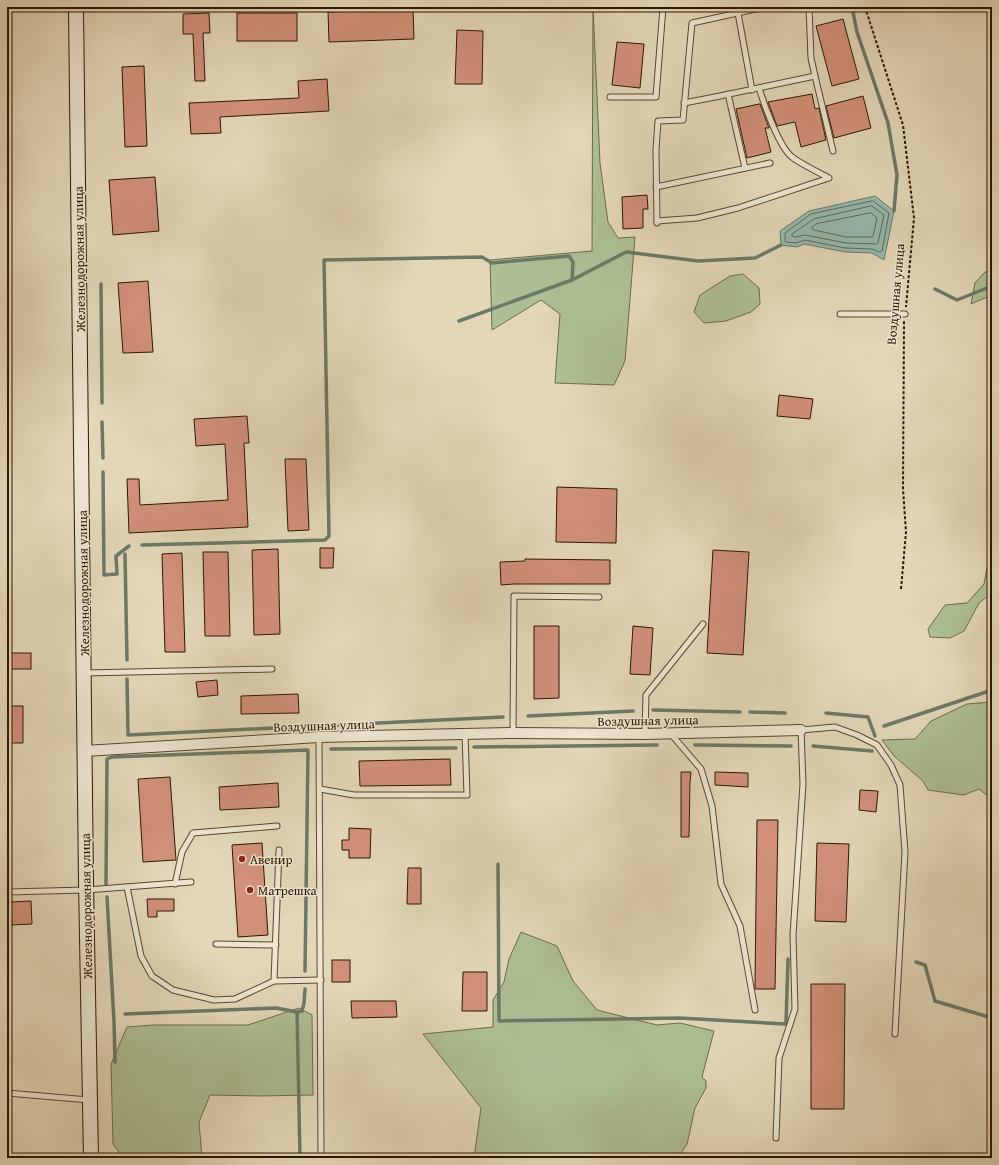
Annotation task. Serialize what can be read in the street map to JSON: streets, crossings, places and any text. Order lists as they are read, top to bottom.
{
  "streets": {
    "main road": ["Железнодорожная улица"],
    "street": ["Воздушная улица"]
  },
  "crossings": [
    ["Железнодорожная улица", "Воздушная улица"]
  ],
  "places": ["Авенир", "Матрешка"]
}
